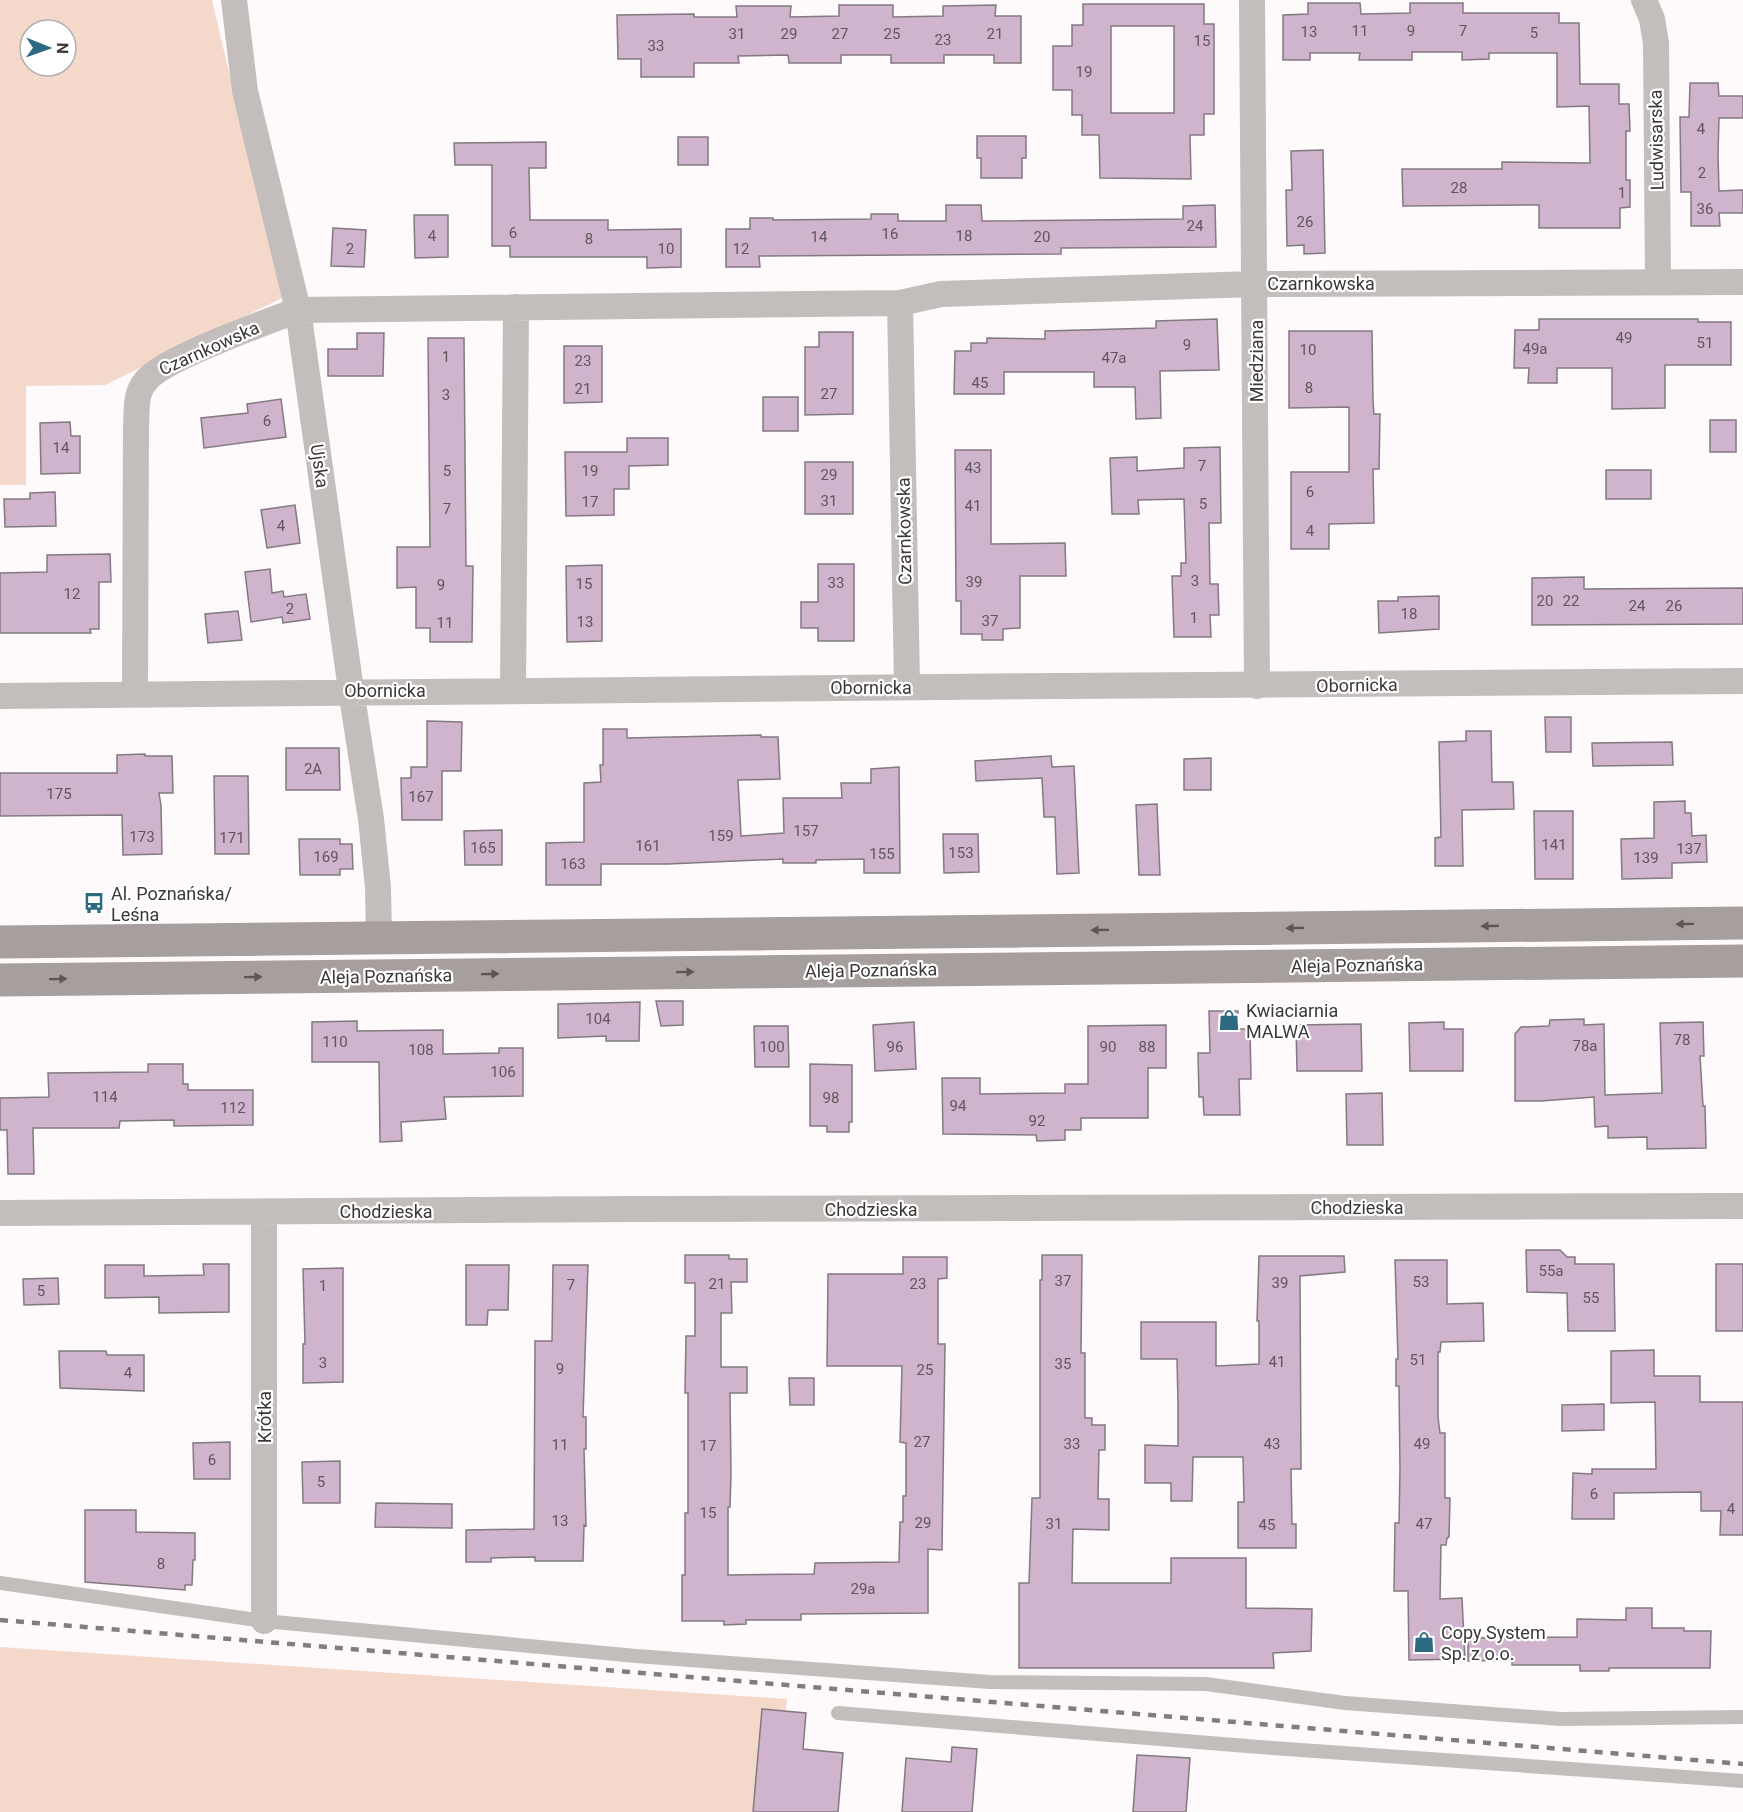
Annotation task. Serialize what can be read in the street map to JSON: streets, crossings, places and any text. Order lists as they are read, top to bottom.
{
  "streets": {
    "main road": ["Aleja Poznańska"],
    "street": [
      "Ludwisarska",
      "Czarnkowska",
      "Miedziana",
      "Ujska",
      "Obornicka",
      "Chodzieska",
      "Krótka"
    ]
  },
  "crossings": [
    ["Ludwisarska", "Czarnkowska"],
    ["Czarnkowska", "Miedziana"],
    ["Czarnkowska", "Ujska"],
    ["Czarnkowska", "Obornicka"],
    ["Miedziana", "Obornicka"],
    ["Ujska", "Obornicka"],
    ["Ujska", "Aleja Poznańska"],
    ["Chodzieska", "Krótka"]
  ],
  "places": {
    "bus stop": ["Al. Poznańska/ Leśna"],
    "shop": ["Kwiaciarnia MALWA", "Copy System Sp. z o.o."]
  },
  "house_numbers": [
    "11",
    "9",
    "7",
    "13",
    "5",
    "31",
    "29",
    "27",
    "25",
    "21",
    "23",
    "15",
    "33",
    "19",
    "4",
    "2",
    "28",
    "1",
    "36",
    "26",
    "24",
    "6",
    "16",
    "4",
    "18",
    "14",
    "20",
    "8",
    "2",
    "10",
    "12",
    "49",
    "51",
    "9",
    "49a",
    "10",
    "1",
    "47a",
    "23",
    "45",
    "8",
    "21",
    "27",
    "3",
    "6",
    "14",
    "7",
    "43",
    "5",
    "19",
    "29",
    "6",
    "31",
    "17",
    "5",
    "41",
    "7",
    "4",
    "4",
    "3",
    "39",
    "33",
    "15",
    "9",
    "12",
    "20",
    "22",
    "24",
    "26",
    "2",
    "18",
    "1",
    "37",
    "13",
    "11",
    "2A",
    "175",
    "167",
    "157",
    "159",
    "173",
    "171",
    "141",
    "161",
    "165",
    "137",
    "153",
    "155",
    "169",
    "139",
    "163",
    "104",
    "78",
    "110",
    "78a",
    "100",
    "96",
    "90",
    "88",
    "108",
    "106",
    "114",
    "98",
    "94",
    "112",
    "92",
    "55a",
    "37",
    "53",
    "39",
    "21",
    "23",
    "7",
    "1",
    "5",
    "55",
    "51",
    "41",
    "3",
    "35",
    "9",
    "25",
    "4",
    "27",
    "33",
    "43",
    "49",
    "11",
    "17",
    "6",
    "5",
    "6",
    "4",
    "15",
    "13",
    "29",
    "31",
    "47",
    "45",
    "8",
    "29a"
  ],
  "north": "right"
}
